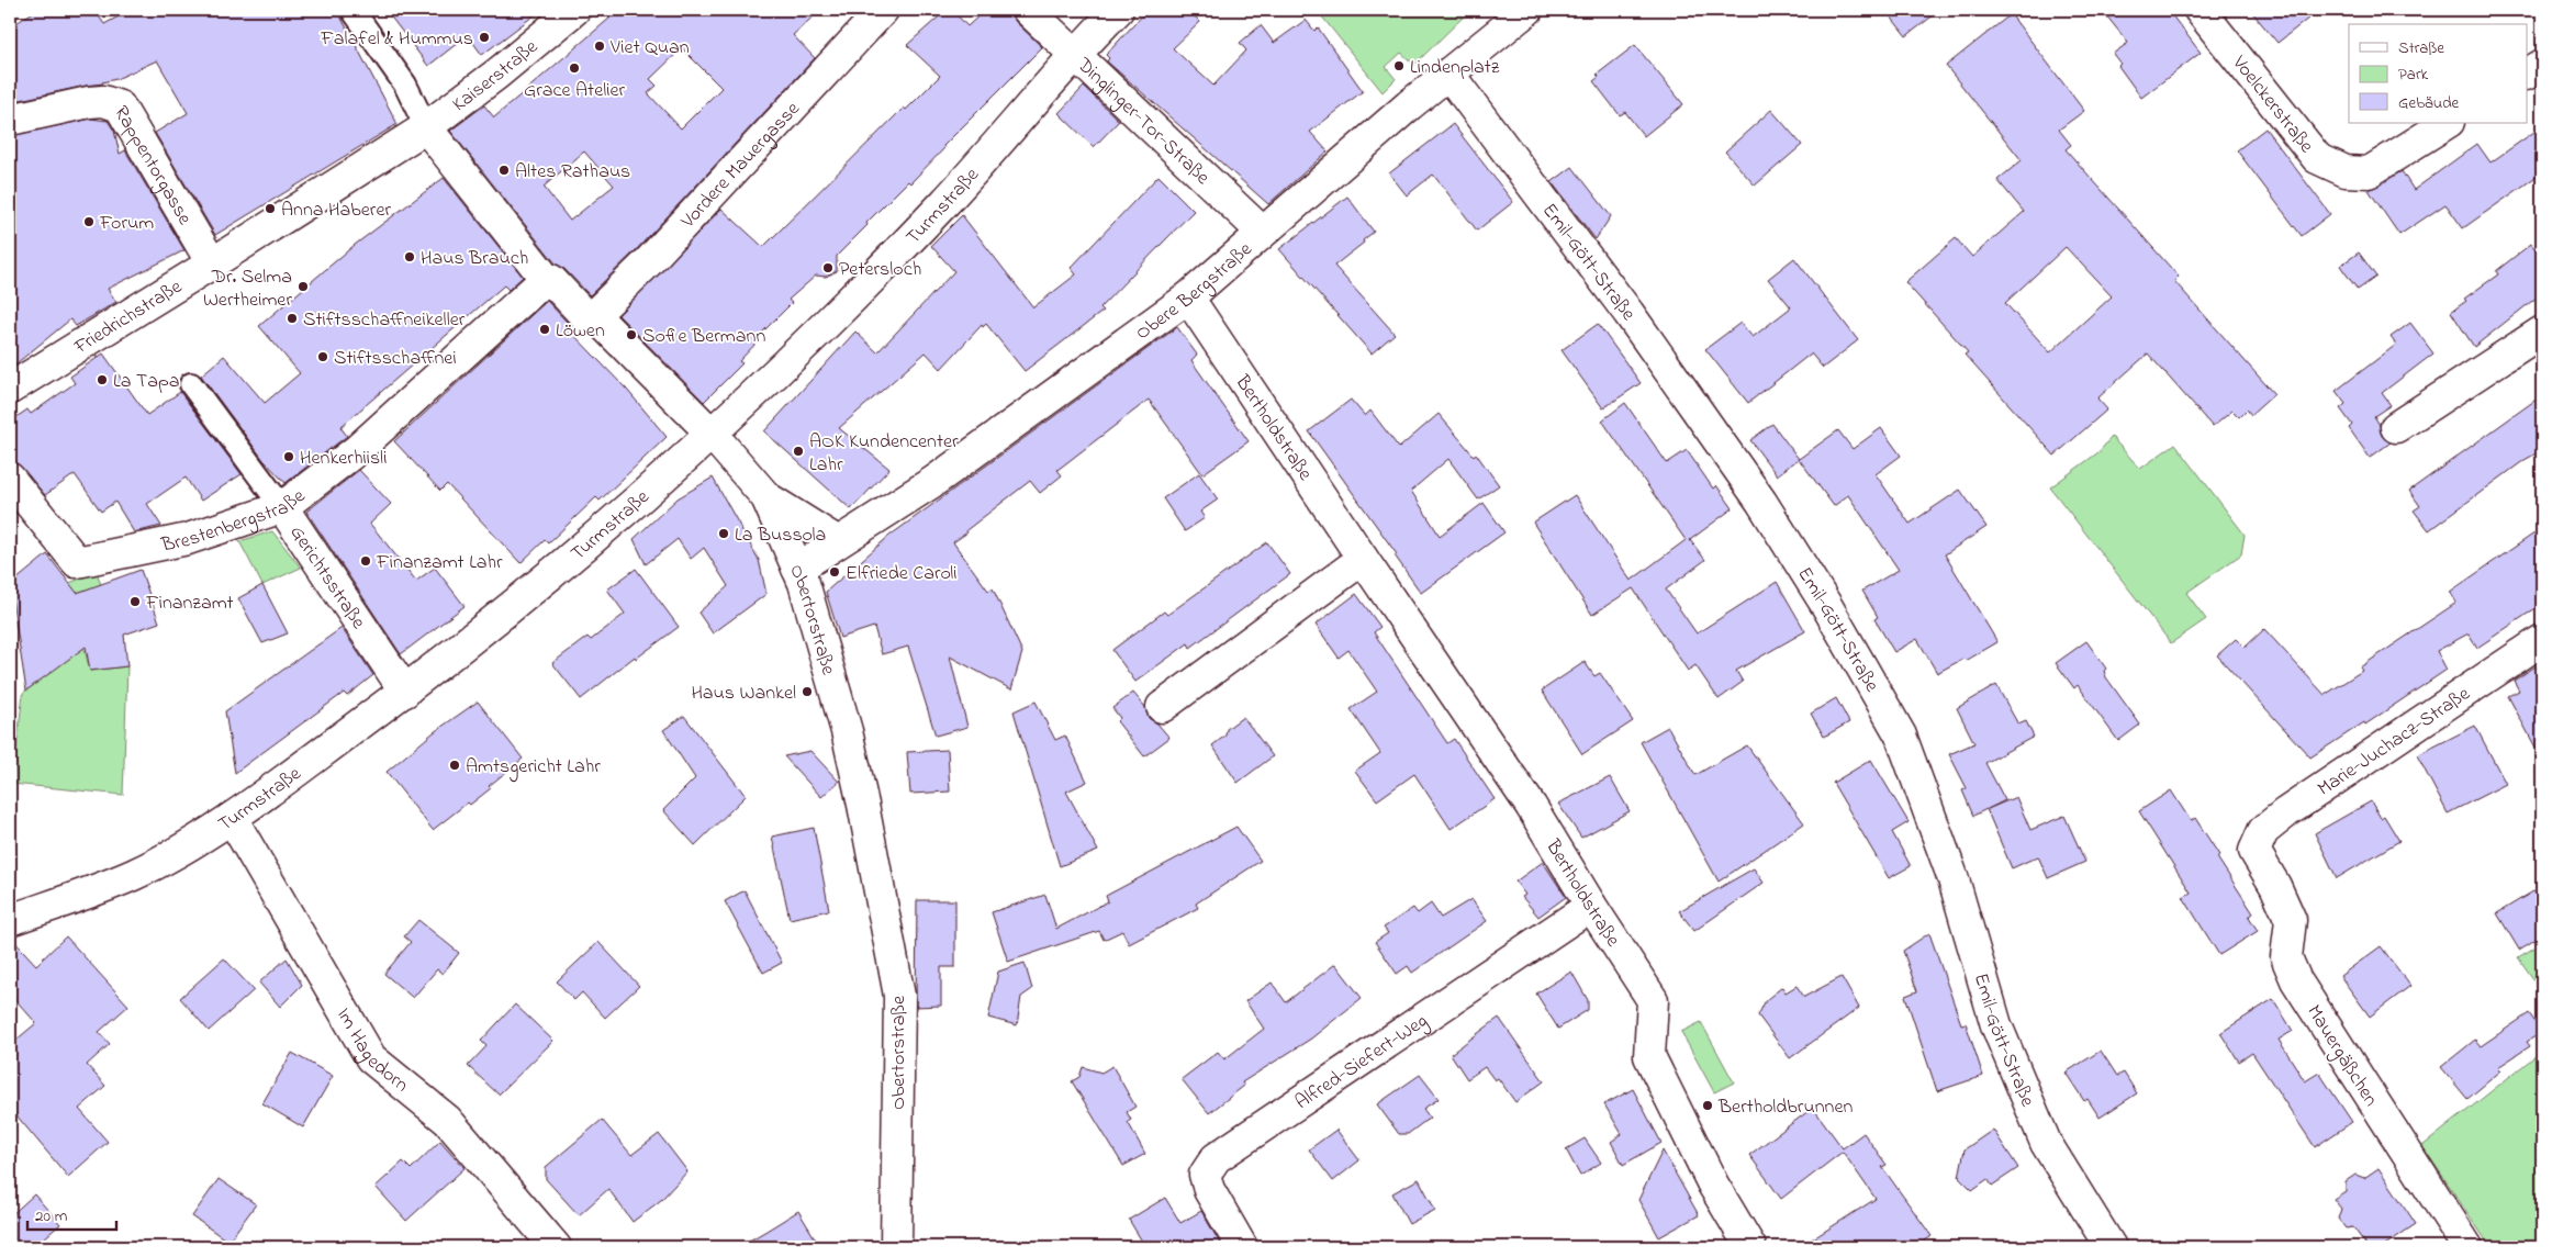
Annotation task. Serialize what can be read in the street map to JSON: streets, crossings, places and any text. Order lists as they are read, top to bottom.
{
  "streets": {
    "street": [
      "Kaiserstraße",
      "Voelckerstraße",
      "Dinglinger-Tor-Straße",
      "Vordere Mauergasse",
      "Rappentorgasse",
      "Turmstraße",
      "Emil-Gött-Straße",
      "Obere Bergstraße",
      "Friedrichstraße",
      "Bertholdstraße",
      "Brestenbergstraße",
      "Gerichtsstraße",
      "Obertorstraße",
      "Marie-Juchacz-Straße",
      "Im Hagedorn",
      "Mauergäßchen",
      "Alfred-Siefert-Weg"
    ]
  },
  "crossings": [
    ["Kaiserstraße", "Friedrichstraße"],
    ["Kaiserstraße", "Obertorstraße"],
    ["Dinglinger-Tor-Straße", "Turmstraße"],
    ["Dinglinger-Tor-Straße", "Obere Bergstraße"],
    ["Vordere Mauergasse", "Obertorstraße"],
    ["Rappentorgasse", "Friedrichstraße"],
    ["Turmstraße", "Gerichtsstraße"],
    ["Turmstraße", "Obertorstraße"],
    ["Turmstraße", "Im Hagedorn"],
    ["Emil-Gött-Straße", "Obere Bergstraße"],
    ["Obere Bergstraße", "Bertholdstraße"],
    ["Obere Bergstraße", "Obertorstraße"],
    ["Friedrichstraße", "Obertorstraße"],
    ["Bertholdstraße", "Alfred-Siefert-Weg"],
    ["Brestenbergstraße", "Gerichtsstraße"],
    ["Brestenbergstraße", "Obertorstraße"],
    ["Marie-Juchacz-Straße", "Mauergäßchen"]
  ],
  "places": [
    "Falafel & Hummus",
    "Viet Quan",
    "Lindenplatz",
    "Grace Atelier",
    "Altes Rathaus",
    "Anna Haberer",
    "Forum",
    "Haus Brauch",
    "Petersloch",
    "Dr. Selma Wertheimer",
    "Stiftsschaffneikeller",
    "Löwen",
    "Sofie Bermann",
    "Stiftsschaffnei",
    "La Tapa",
    "AOK Kundencenter Lahr",
    "Henkerhiisli",
    "La Bussola",
    "Finanzamt Lahr",
    "Elfriede Caroli",
    "Finanzamt",
    "Haus Wankel",
    "Amtsgericht Lahr",
    "Bertholdbrunnen"
  ],
  "legend": ["Straße", "Park", "Gebäude"],
  "scale_bar": "20 m"
}
